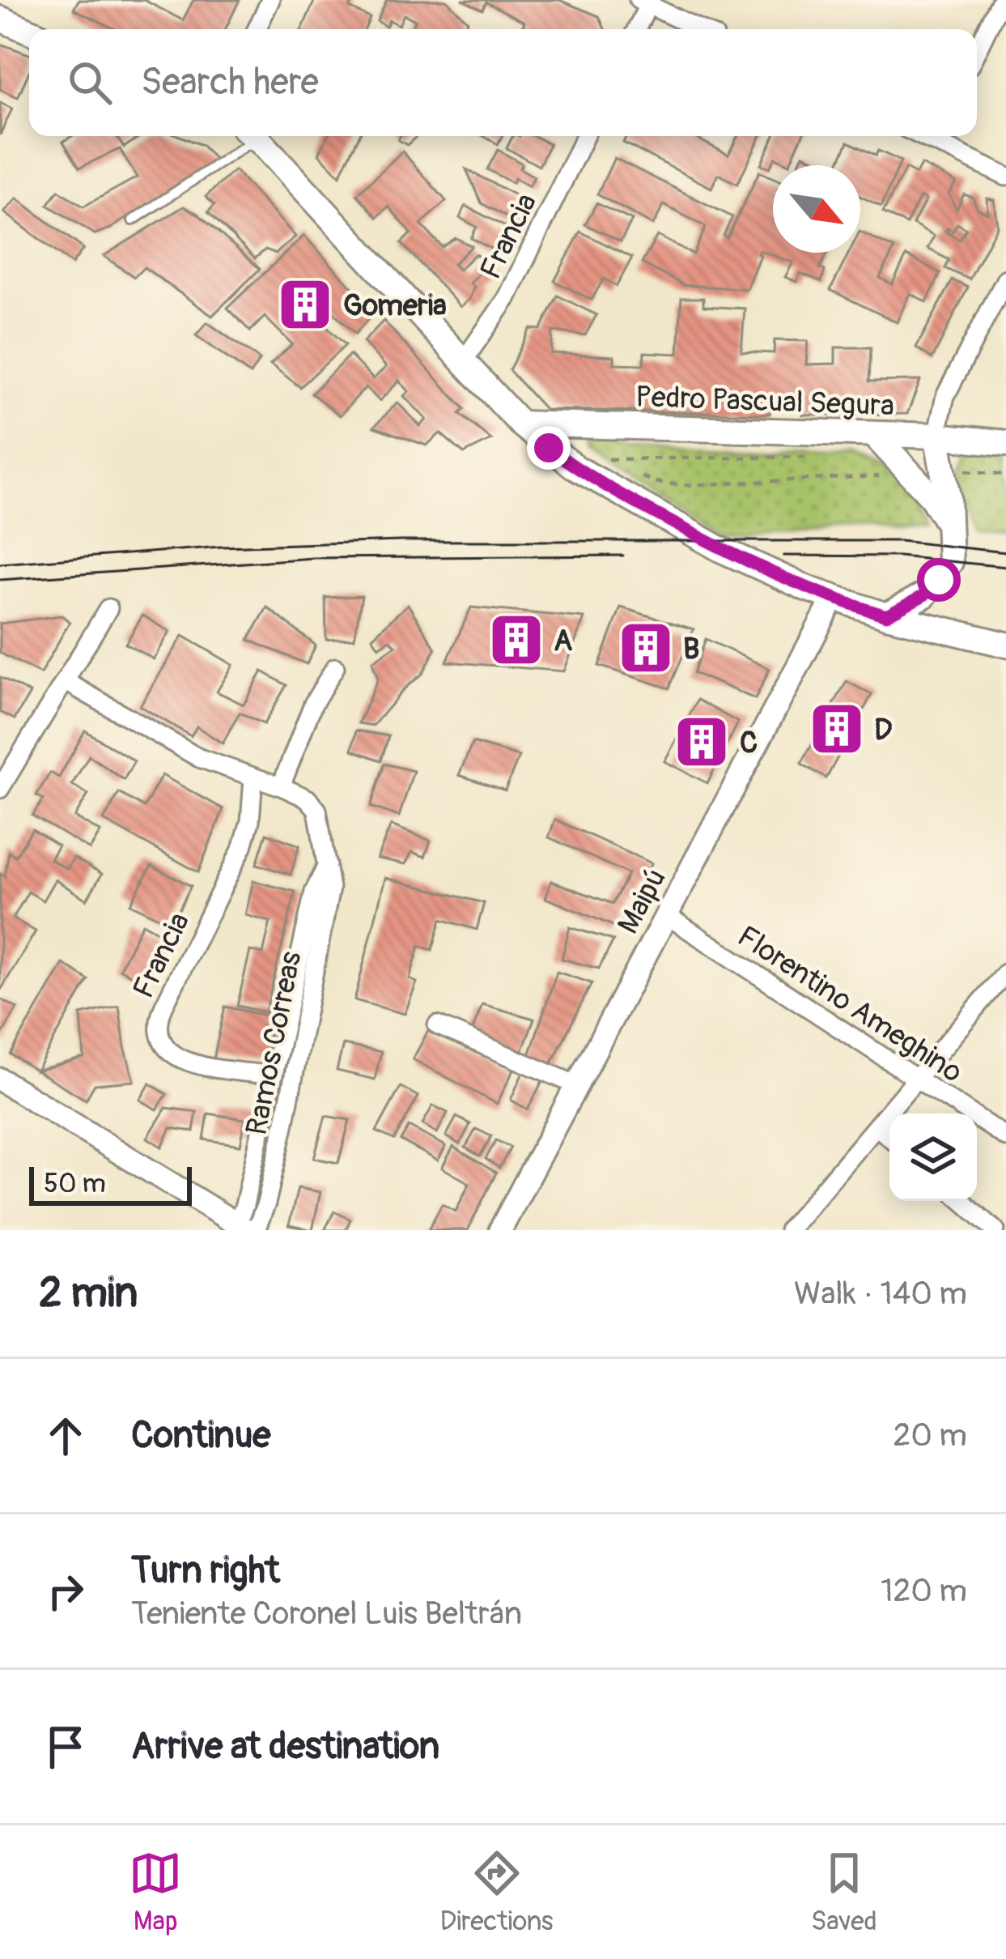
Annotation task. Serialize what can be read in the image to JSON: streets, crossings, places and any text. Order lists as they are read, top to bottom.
{
  "streets": {
    "main road": ["Pedro Pascual Segura"],
    "street": [
      "Francia",
      "Maipú",
      "Florentino Ameghino",
      "Ramos Correas"
    ]
  },
  "crossings": [
    ["Francia", "Ramos Correas"],
    ["Maipú", "Florentino Ameghino"]
  ],
  "places": {
    "building": [
      "Gomeria",
      "A",
      "B",
      "D",
      "C"
    ]
  },
  "scale_bar": "50 m",
  "north": "bottom right",
  "page": {
    "search": "Search here",
    "scale": "50 m",
    "heading": ["2 min", "Walk · 140 m"],
    "list": [
      ["Continue", "20 m"],
      ["Turn right", "Teniente Coronel Luis Beltrán", "120 m"],
      "Arrive at destination"
    ],
    "nav": ["Map", "Directions", "Saved"]
  }
}
